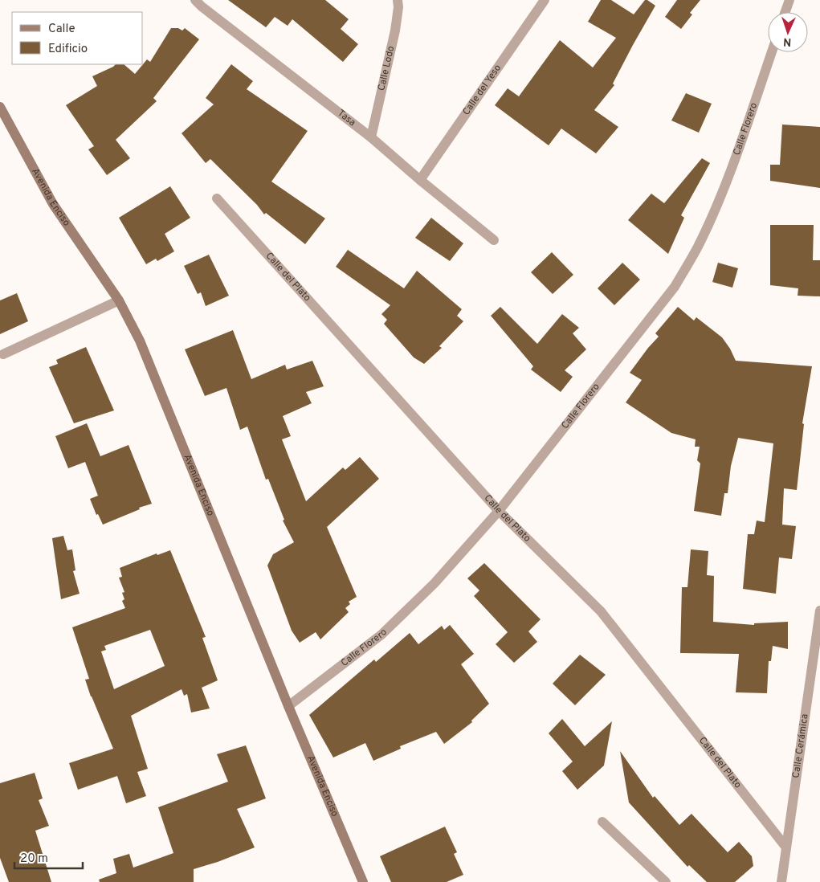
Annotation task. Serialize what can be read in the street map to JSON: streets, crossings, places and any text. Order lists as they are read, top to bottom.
{
  "streets": {
    "main road": ["Avenida Enciso"],
    "street": [
      "Calle Lodo",
      "Calle del Yeso",
      "Tasa",
      "Calle Florero",
      "Calle del Plato",
      "Calle Cerámica"
    ]
  },
  "crossings": [
    ["Calle Lodo", "Tasa"],
    ["Calle del Yeso", "Tasa"],
    ["Calle Florero", "Avenida Enciso"],
    ["Calle Florero", "Calle del Plato"],
    ["Calle del Plato", "Calle Cerámica"]
  ],
  "legend": ["Calle", "Edificio"],
  "scale_bar": "20 m",
  "north": "bottom"
}
